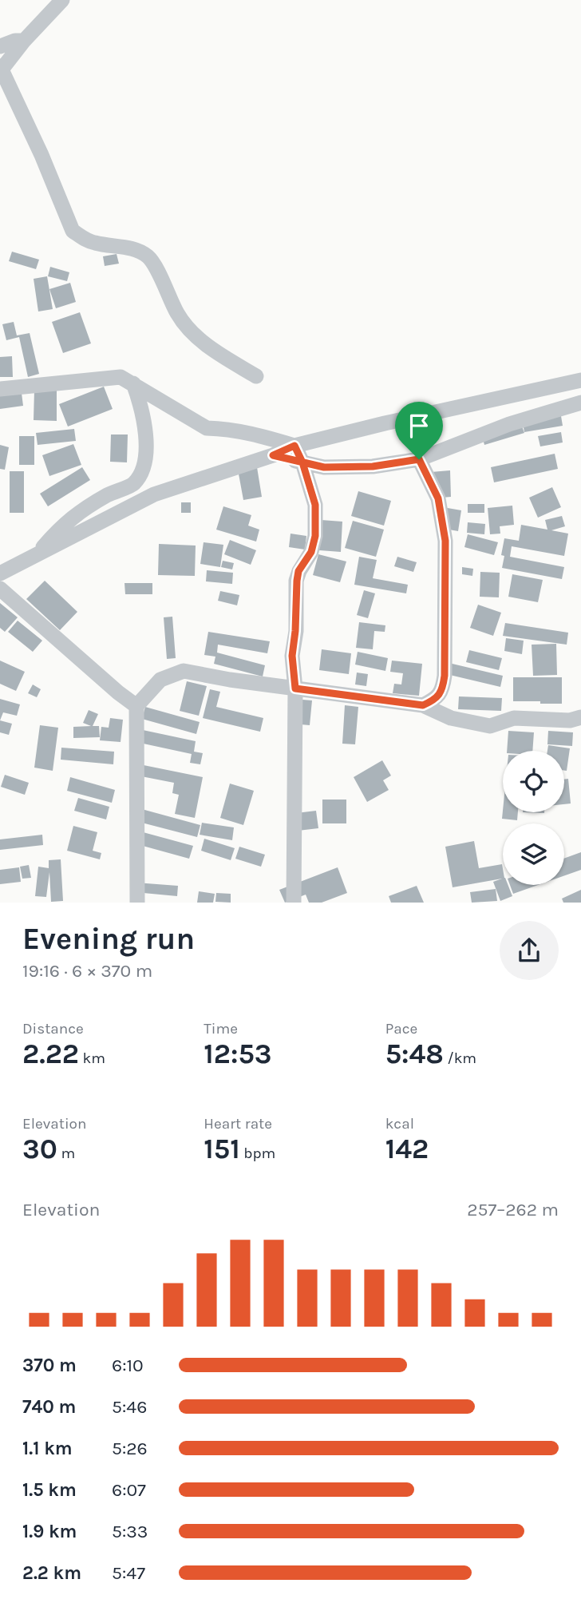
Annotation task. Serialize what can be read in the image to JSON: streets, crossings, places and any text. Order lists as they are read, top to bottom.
{
  "page": {
    "heading": ["Evening run", "19:16 · 6 × 370 m"],
    "stats": [
      ["Distance", "2.22 km"],
      ["Time", "12:53"],
      ["Pace", "5:48 /km"],
      ["Elevation", "30 m"],
      ["Heart rate", "151 bpm"],
      ["kcal", "142"]
    ],
    "chart": ["Elevation", "257–262 m"],
    "list": [
      {
        "name": "370 m",
        "note": "6:10"
      },
      {
        "name": "740 m",
        "note": "5:46"
      },
      {
        "name": "1.1 km",
        "note": "5:26"
      },
      {
        "name": "1.5 km",
        "note": "6:07"
      },
      {
        "name": "1.9 km",
        "note": "5:33"
      },
      {
        "name": "2.2 km",
        "note": "5:47"
      }
    ]
  }
}
